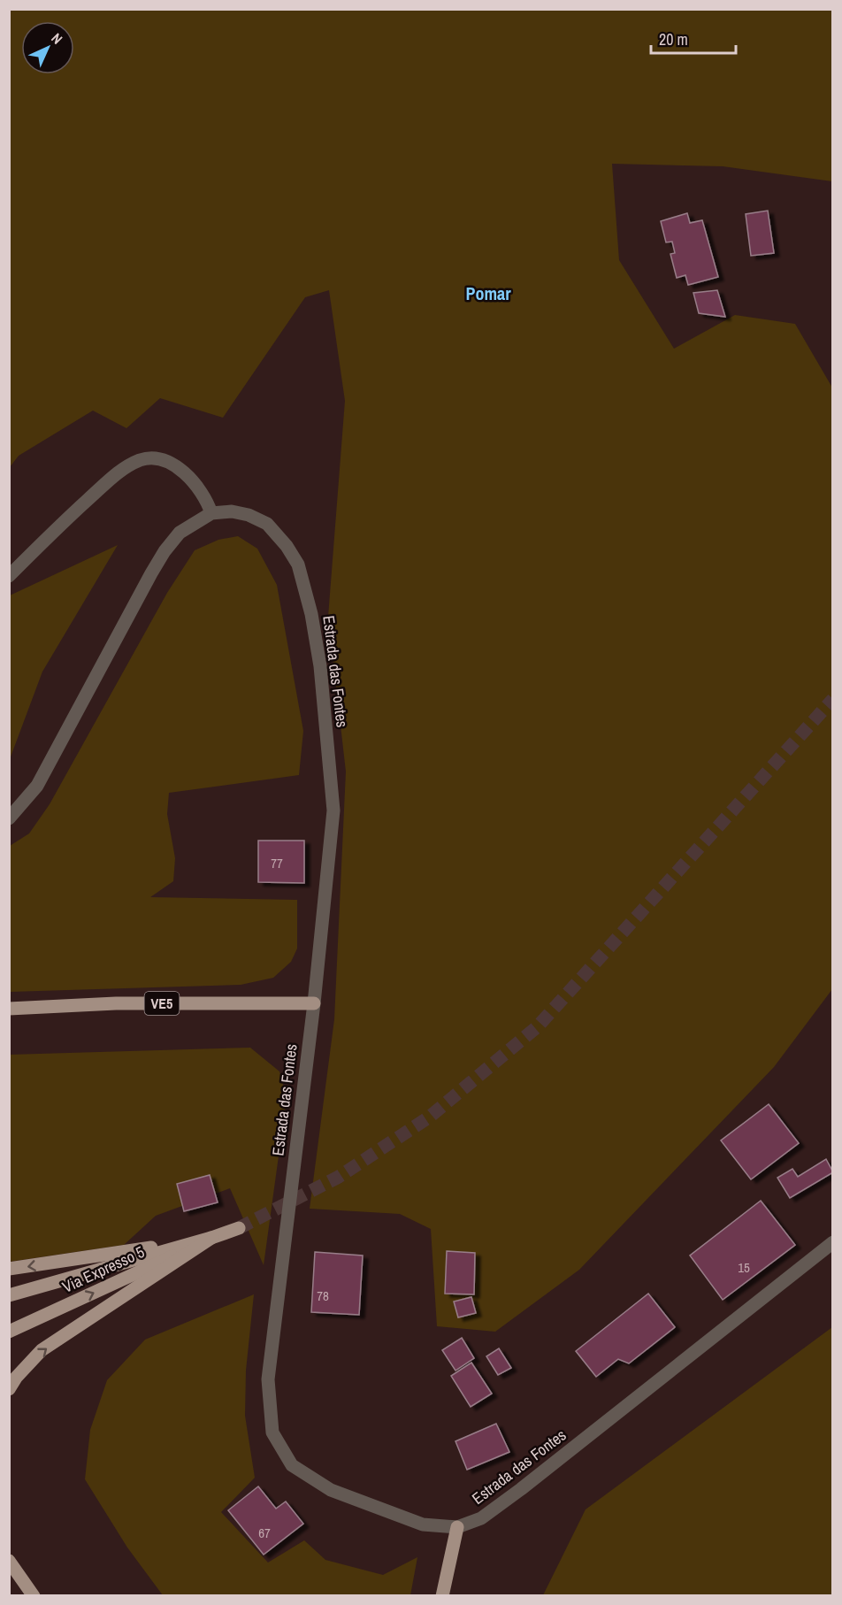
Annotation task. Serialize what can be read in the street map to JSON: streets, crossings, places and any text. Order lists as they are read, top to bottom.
{
  "streets": {
    "main road": ["VE5", "Via Expresso 5"],
    "street": ["Estrada das Fontes"]
  },
  "crossings": [
    ["Estrada das Fontes", "VE5"]
  ],
  "districts": ["Pomar"],
  "house_numbers": [
    "77",
    "15",
    "78",
    "67"
  ],
  "scale_bar": "20 m",
  "north": "top right"
}
